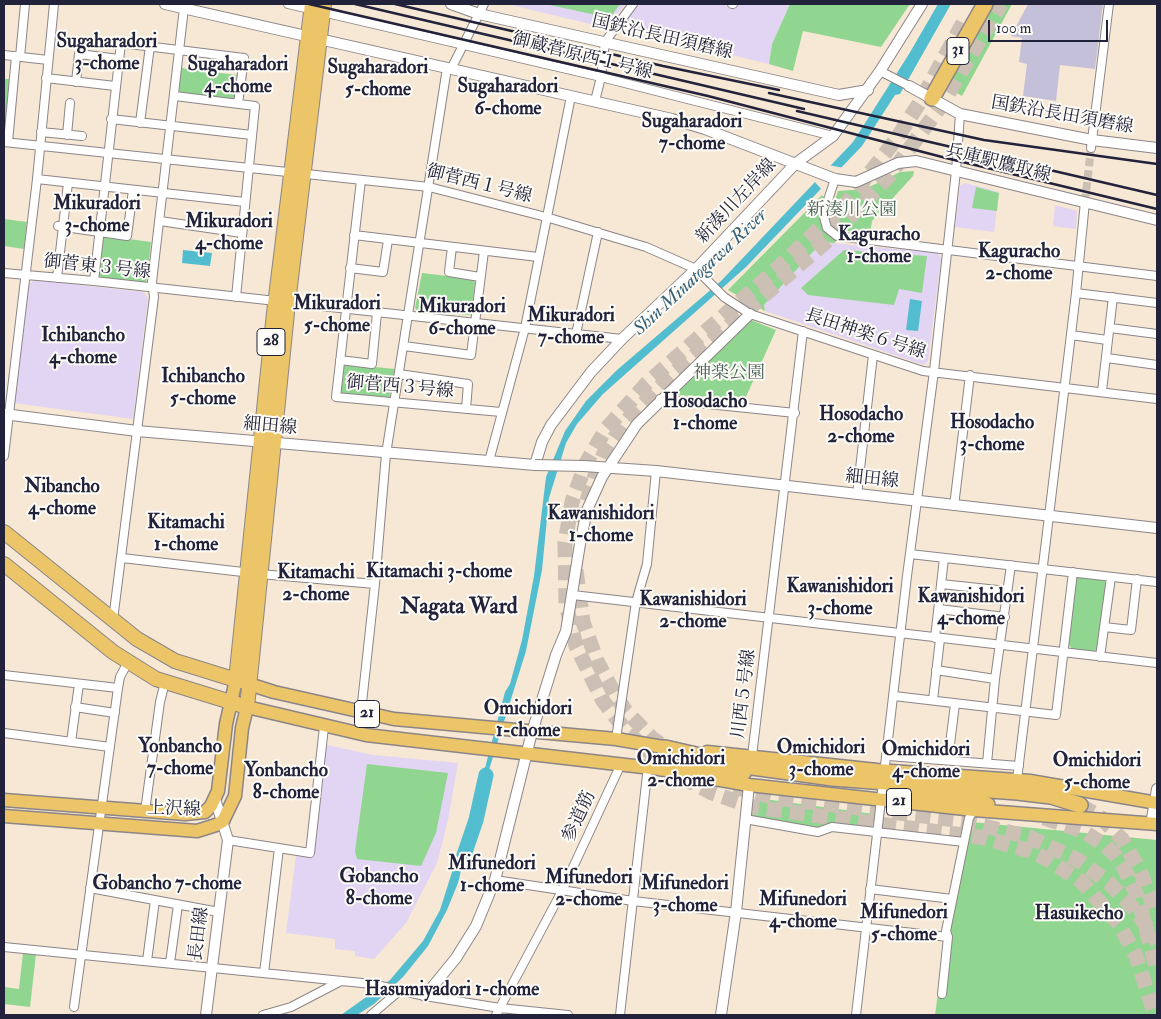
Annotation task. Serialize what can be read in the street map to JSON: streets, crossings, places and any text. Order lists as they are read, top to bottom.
{
  "streets": {
    "highway": ["31", "28"],
    "main road": ["21", "上沢線"],
    "street": [
      "国鉄沿長田須磨線",
      "御蔵菅原西１号線",
      "兵庫駅鷹取線",
      "御菅西１号線",
      "新湊川左岸線",
      "御菅東３号線",
      "長田神楽６号線",
      "御菅西３号線",
      "細田線",
      "川西５号線",
      "参道筋",
      "長田線"
    ]
  },
  "crossings": [
    ["国鉄沿長田須磨線", "31"],
    ["国鉄沿長田須磨線", "新湊川左岸線"],
    ["御蔵菅原西１号線", "新湊川左岸線"],
    ["御蔵菅原西１号線", "28"],
    ["兵庫駅鷹取線", "新湊川左岸線"],
    ["御菅西１号線", "御菅東３号線"],
    ["御菅西１号線", "長田神楽６号線"],
    ["御菅西１号線", "28"],
    ["御菅西１号線", "御菅西３号線"],
    ["御菅西１号線", "細田線"],
    ["新湊川左岸線", "御菅東３号線"],
    ["新湊川左岸線", "長田神楽６号線"],
    ["新湊川左岸線", "細田線"],
    ["御菅東３号線", "28"],
    ["御菅東３号線", "御菅西３号線"],
    ["長田神楽６号線", "川西５号線"],
    ["28", "細田線"],
    ["28", "21"],
    ["28", "上沢線"],
    ["細田線", "川西５号線"],
    ["川西５号線", "21"],
    ["21", "上沢線"],
    ["21", "参道筋"],
    ["上沢線", "長田線"]
  ],
  "districts": [
    "Sugaharadori 3-chome",
    "Sugaharadori 4-chome",
    "Sugaharadori 5-chome",
    "Sugaharadori 6-chome",
    "Sugaharadori 7-chome",
    "Mikuradori 3-chome",
    "Mikuradori 4-chome",
    "Kaguracho 1-chome",
    "Kaguracho 2-chome",
    "Mikuradori 5-chome",
    "Mikuradori 6-chome",
    "Mikuradori 7-chome",
    "Ichibancho 4-chome",
    "Ichibancho 5-chome",
    "Hosodacho 1-chome",
    "Hosodacho 2-chome",
    "Hosodacho 3-chome",
    "Nibancho 4-chome",
    "Kawanishidori 1-chome",
    "Kitamachi 1-chome",
    "Kitamachi 3-chome",
    "Kitamachi 2-chome",
    "Kawanishidori 3-chome",
    "Kawanishidori 4-chome",
    "Kawanishidori 2-chome",
    "Nagata Ward",
    "Omichidori 1-chome",
    "Yonbancho 7-chome",
    "Omichidori 3-chome",
    "Omichidori 4-chome",
    "Omichidori 2-chome",
    "Omichidori 5-chome",
    "Yonbancho 8-chome",
    "Mifunedori 1-chome",
    "Gobancho 8-chome",
    "Mifunedori 2-chome",
    "Gobancho 7-chome",
    "Mifunedori 3-chome",
    "Mifunedori 4-chome",
    "Mifunedori 5-chome",
    "Hasuikecho",
    "Hasumiyadori 1-chome"
  ],
  "water": ["Shin Minatogawa River"],
  "parks": ["新湊川公園", "神楽公園"],
  "scale_bar": "100 m"
}
